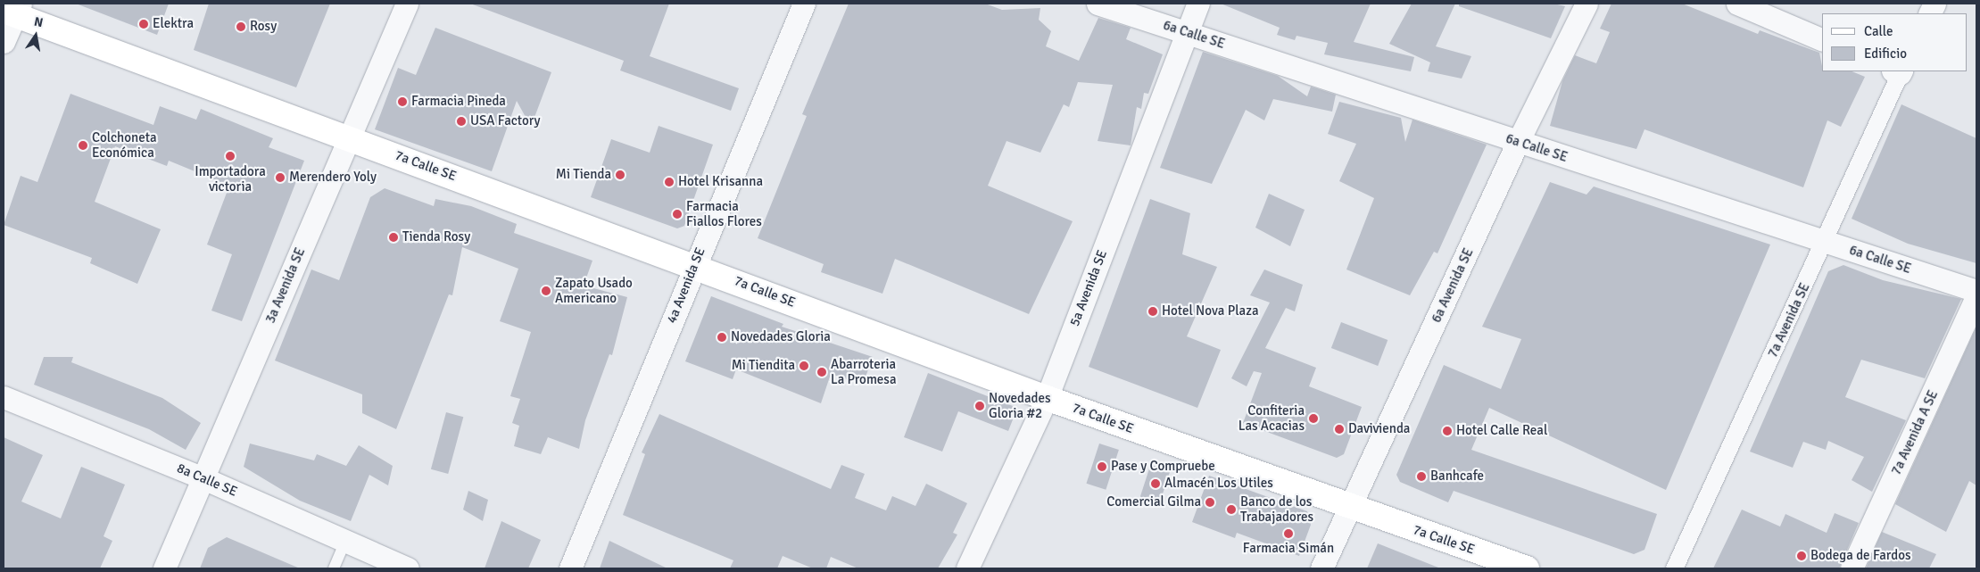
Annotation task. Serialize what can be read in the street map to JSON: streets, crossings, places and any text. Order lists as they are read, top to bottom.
{
  "streets": {
    "main road": ["7a Calle SE"],
    "street": [
      "6a Calle SE",
      "3a Avenida SE",
      "4a Avenida SE",
      "6a Avenida SE",
      "5a Avenida SE",
      "7a Avenida SE",
      "7a Avenida A SE",
      "8a Calle SE"
    ]
  },
  "crossings": [
    ["6a Calle SE", "6a Avenida SE"],
    ["6a Calle SE", "5a Avenida SE"],
    ["6a Calle SE", "7a Avenida SE"],
    ["7a Calle SE", "3a Avenida SE"],
    ["7a Calle SE", "4a Avenida SE"],
    ["7a Calle SE", "6a Avenida SE"],
    ["7a Calle SE", "5a Avenida SE"],
    ["3a Avenida SE", "8a Calle SE"]
  ],
  "places": [
    "Elektra",
    "Rosy",
    "Farmacia Pineda",
    "USA Factory",
    "Colchoneta Económica",
    "Importadora victoria",
    "Mi Tienda",
    "Merendero Yoly",
    "Hotel Krisanna",
    "Farmacia Fiallos Flores",
    "Tienda Rosy",
    "Zapato Usado Americano",
    "Hotel Nova Plaza",
    "Novedades Gloria",
    "Mi Tiendita",
    "Abarroteria La Promesa",
    "Novedades Gloria #2",
    "Confiteria Las Acacias",
    "Davivienda",
    "Hotel Calle Real",
    "Pase y Compruebe",
    "Banhcafe",
    "Almacén Los Utiles",
    "Comercial Gilma",
    "Banco de los Trabajadores",
    "Farmacia Simán",
    "Bodega de Fardos"
  ],
  "legend": ["Calle", "Edificio"],
  "north": "top"
}
